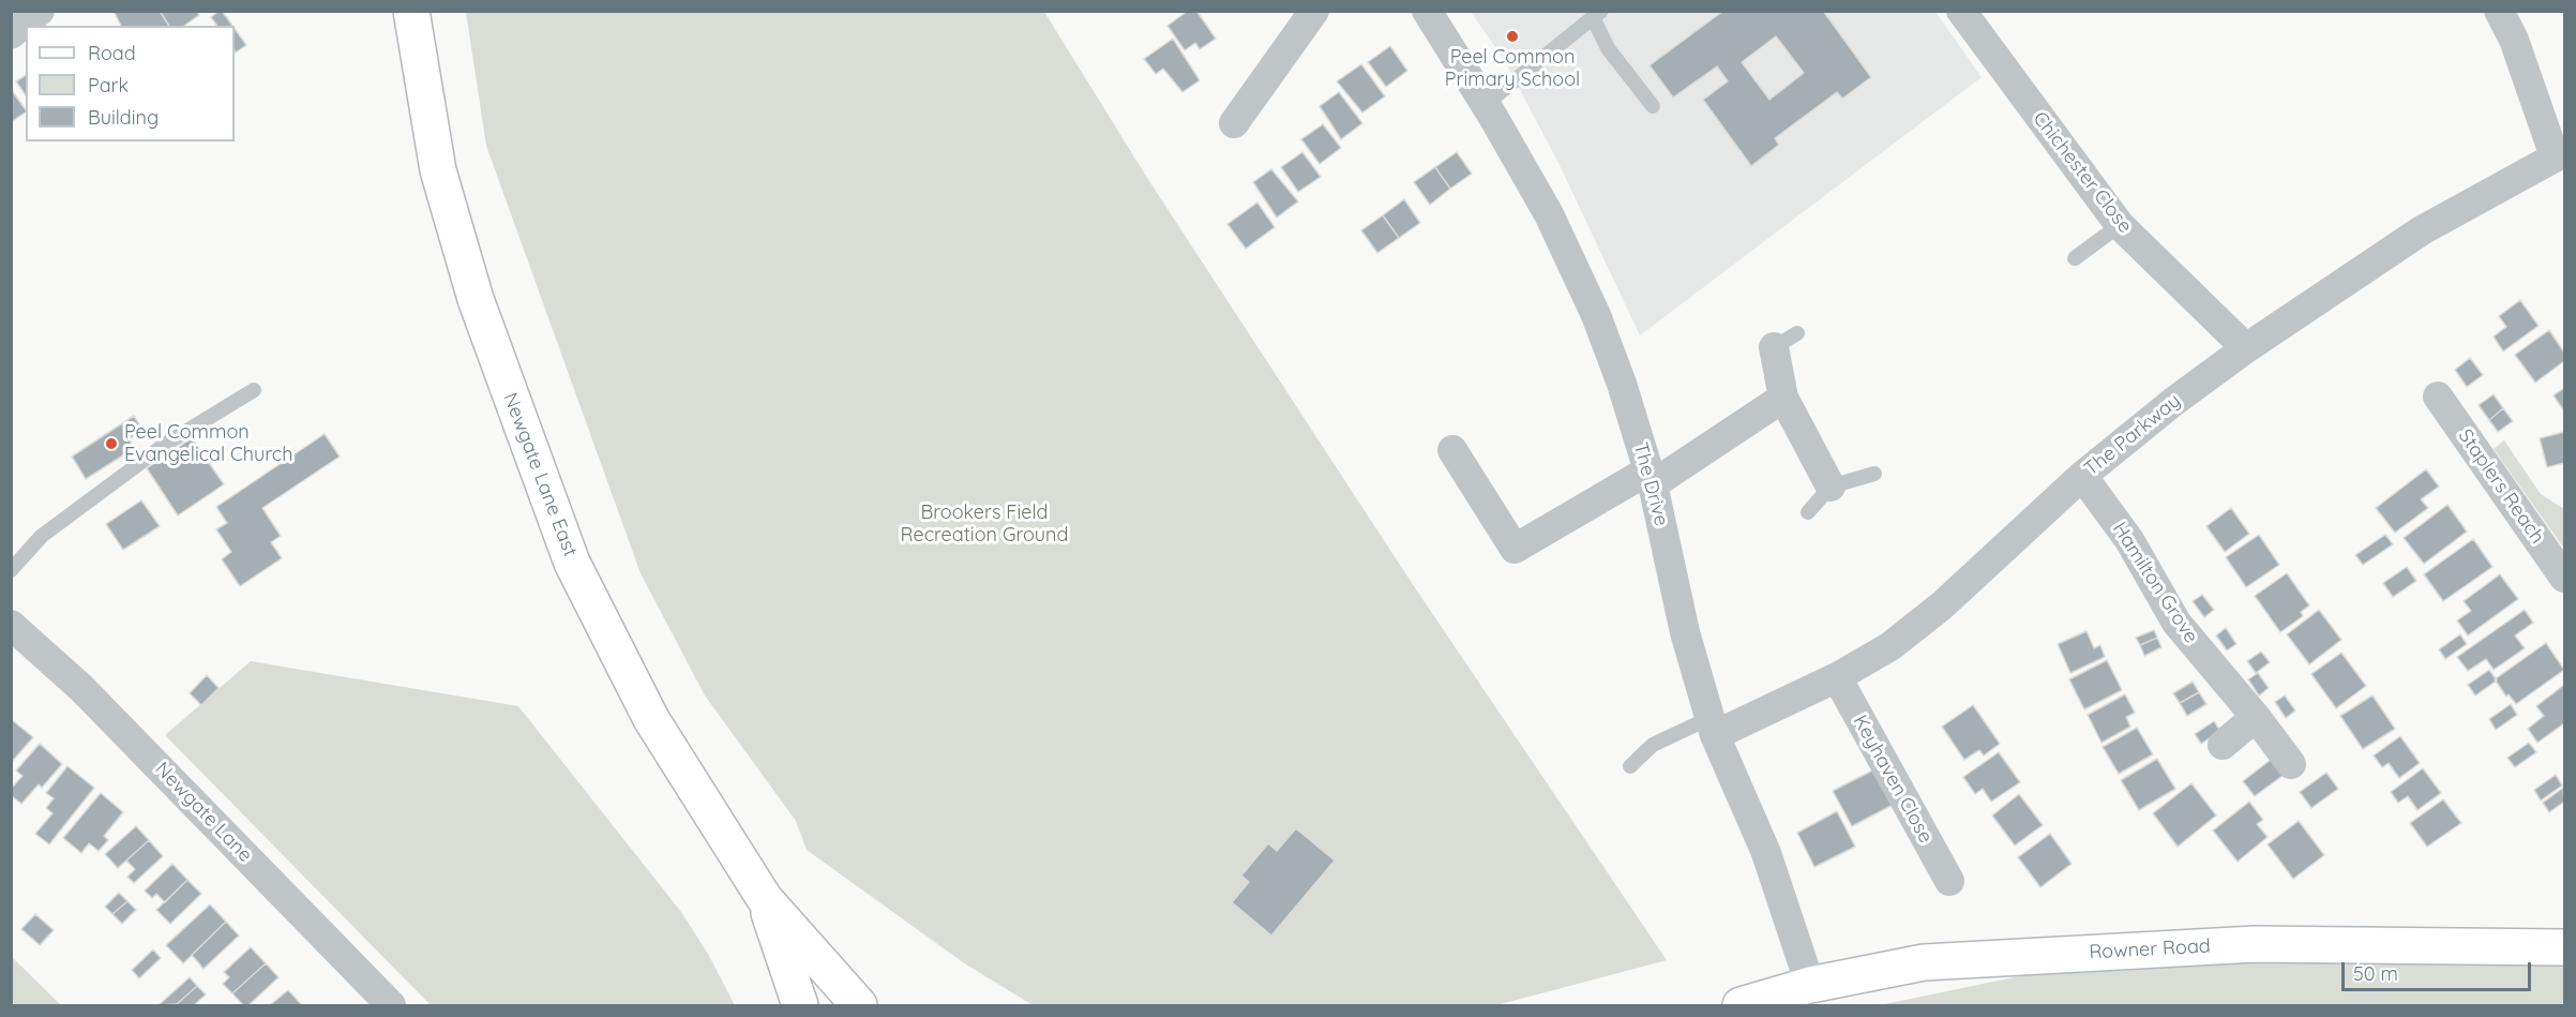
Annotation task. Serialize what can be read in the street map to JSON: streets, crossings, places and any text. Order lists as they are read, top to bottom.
{
  "streets": {
    "main road": ["Newgate Lane East", "Rowner Road"],
    "street": [
      "Chichester Close",
      "The Parkway",
      "The Drive",
      "Staplers Reach",
      "Hamilton Grove",
      "Keyhaven Close",
      "Newgate Lane"
    ]
  },
  "crossings": [
    ["Chichester Close", "The Parkway"],
    ["The Parkway", "The Drive"],
    ["The Parkway", "Hamilton Grove"],
    ["The Parkway", "Keyhaven Close"],
    ["The Drive", "Rowner Road"]
  ],
  "parks": ["Brookers Field Recreation Ground"],
  "places": ["Peel Common Primary School", "Peel Common Evangelical Church"],
  "legend": ["Road", "Park", "Building"],
  "scale_bar": "50 m"
}
